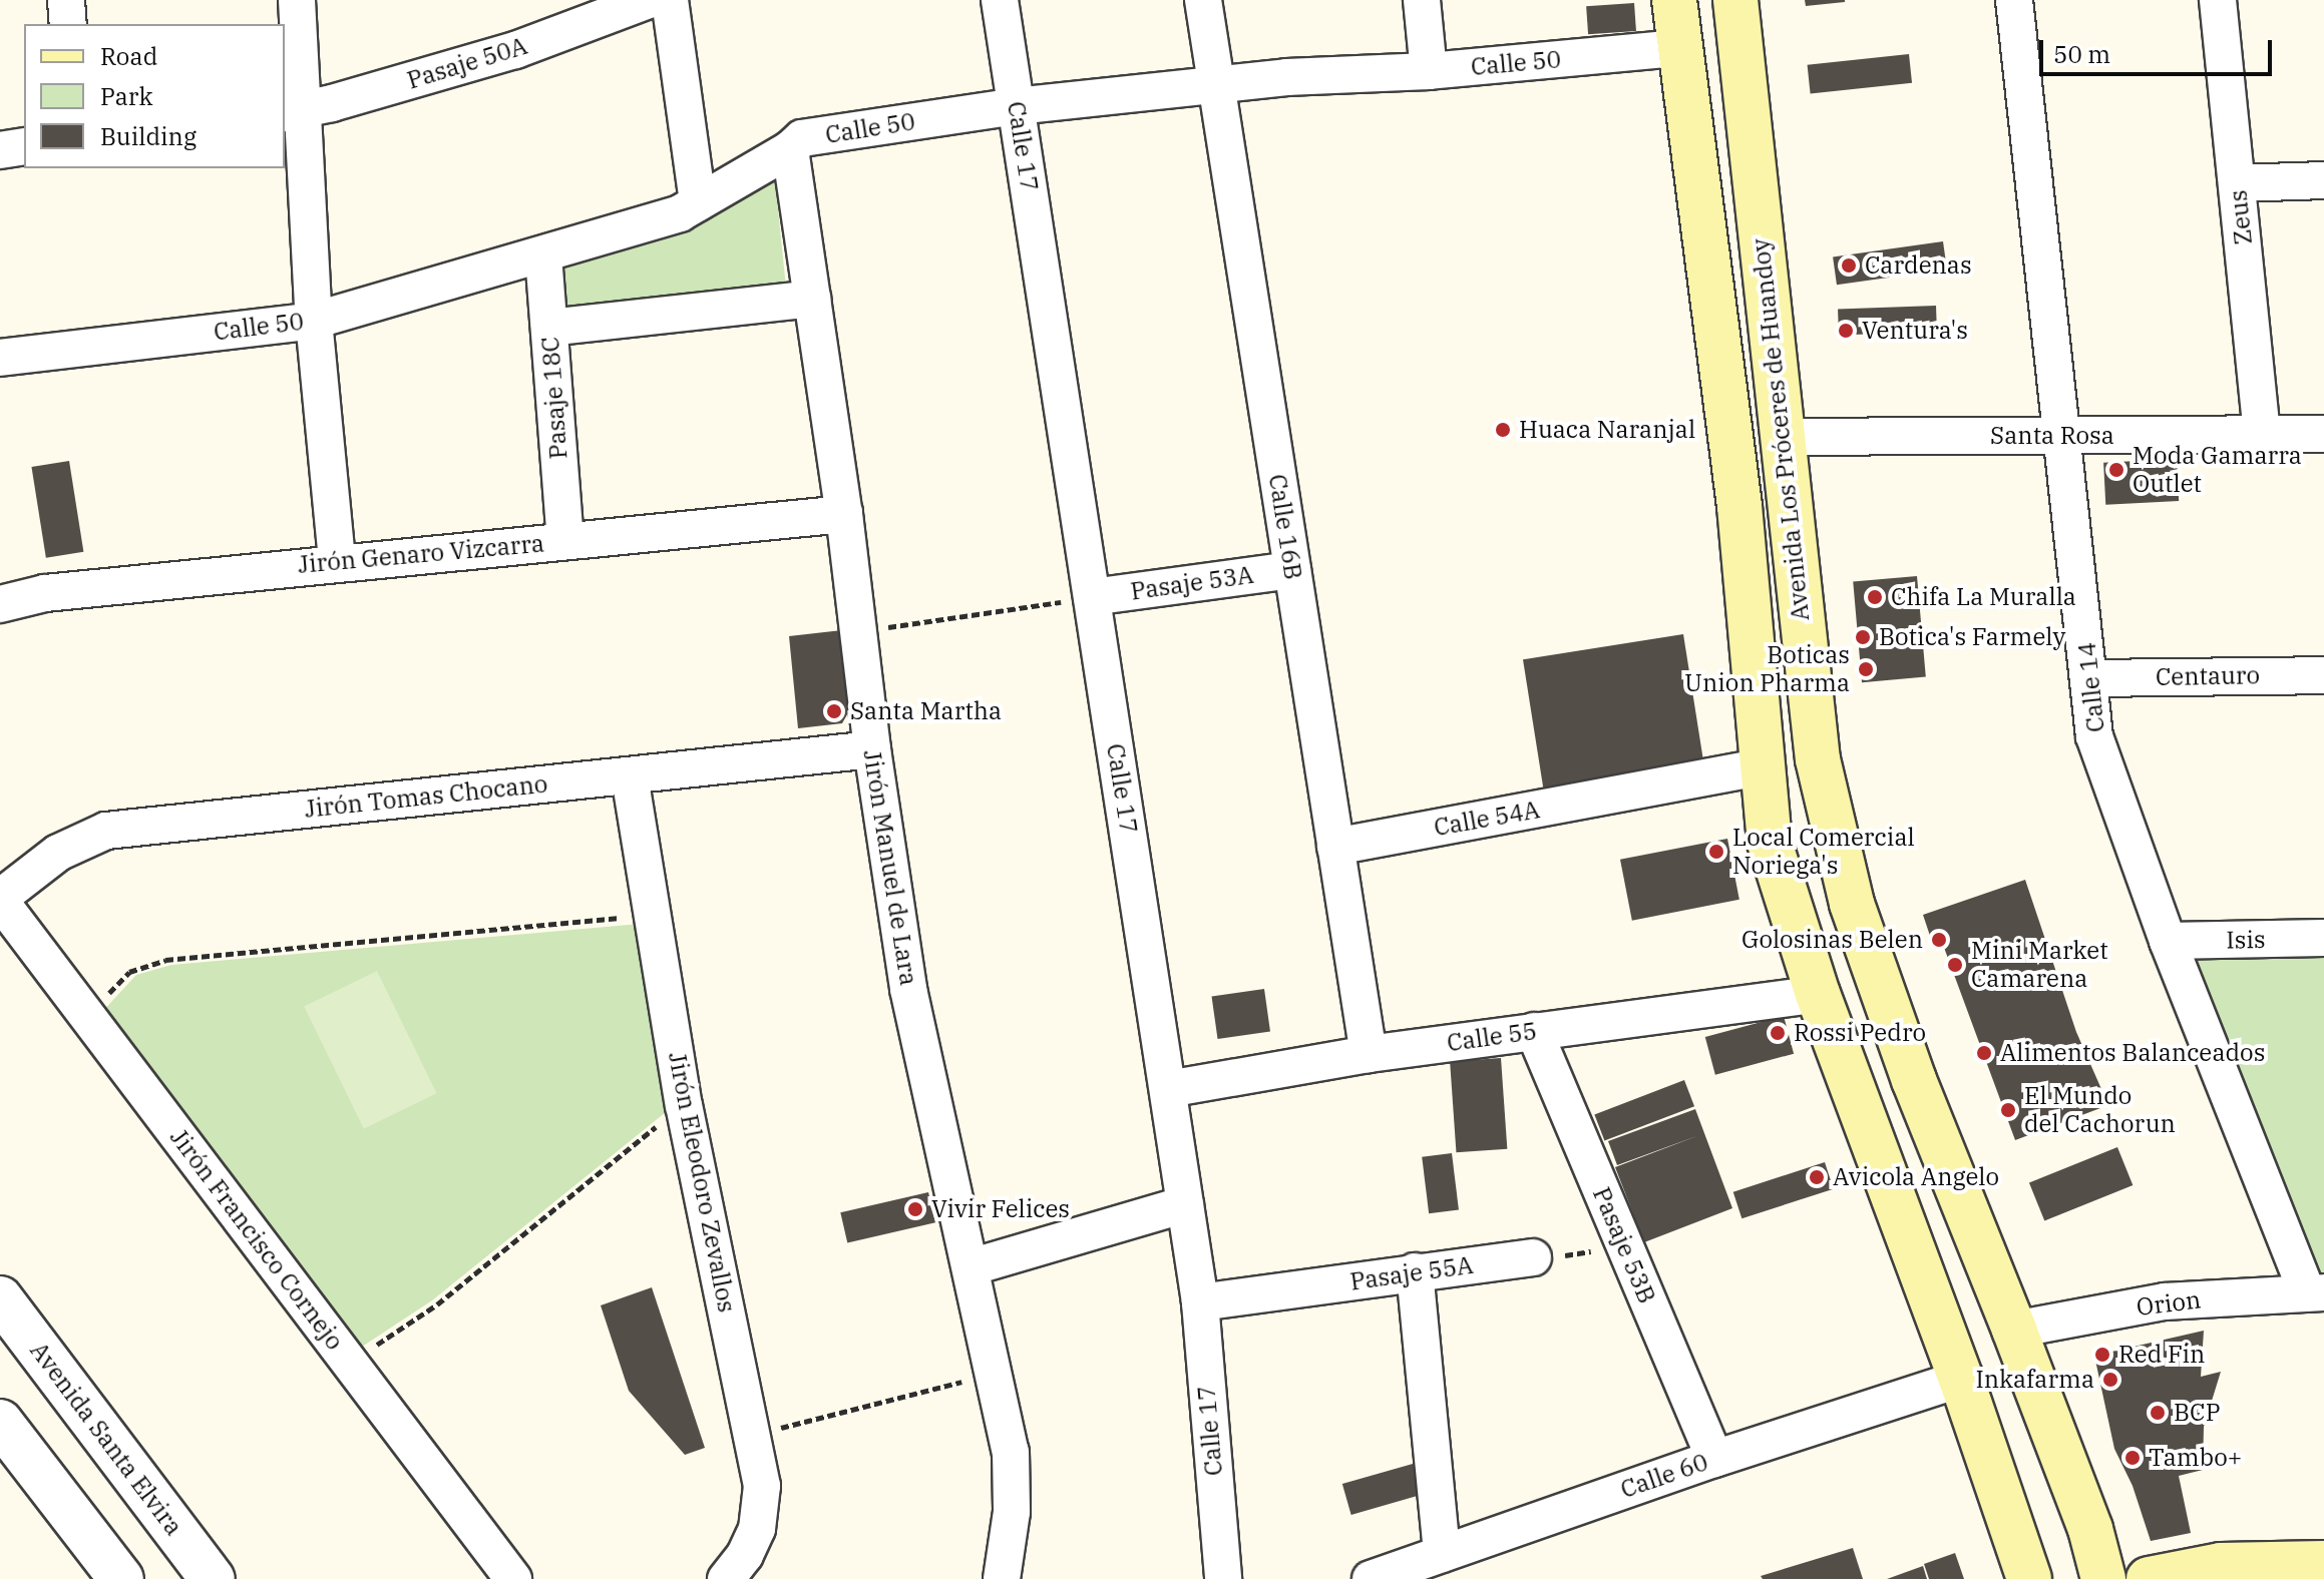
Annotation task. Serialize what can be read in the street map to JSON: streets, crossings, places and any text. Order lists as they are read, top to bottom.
{
  "streets": {
    "main road": ["Avenida Los Próceres de Huandoy"],
    "street": [
      "Pasaje 50A",
      "Calle 50",
      "Calle 17",
      "Zeus",
      "Pasaje 18C",
      "Santa Rosa",
      "Calle 16B",
      "Jirón Genaro Vizcarra",
      "Pasaje 53A",
      "Centauro",
      "Calle 14",
      "Jirón Tomas Chocano",
      "Calle 54A",
      "Jirón Manuel de Lara",
      "Isis",
      "Calle 55",
      "Jirón Eleodoro Zevallos",
      "Jirón Francisco Cornejo",
      "Pasaje 53B",
      "Pasaje 55A",
      "Orion",
      "Avenida Santa Elvira",
      "Calle 60"
    ]
  },
  "crossings": [
    ["Calle 50", "Calle 17"],
    ["Calle 50", "Pasaje 18C"],
    ["Calle 50", "Avenida Los Próceres de Huandoy"],
    ["Calle 50", "Calle 16B"],
    ["Calle 50", "Jirón Manuel de Lara"],
    ["Calle 17", "Pasaje 53A"],
    ["Calle 17", "Calle 55"],
    ["Calle 17", "Pasaje 55A"],
    ["Zeus", "Santa Rosa"],
    ["Pasaje 18C", "Jirón Genaro Vizcarra"],
    ["Avenida Los Próceres de Huandoy", "Santa Rosa"],
    ["Avenida Los Próceres de Huandoy", "Calle 54A"],
    ["Avenida Los Próceres de Huandoy", "Calle 55"],
    ["Avenida Los Próceres de Huandoy", "Orion"],
    ["Avenida Los Próceres de Huandoy", "Calle 60"],
    ["Santa Rosa", "Calle 14"],
    ["Calle 16B", "Pasaje 53A"],
    ["Calle 16B", "Calle 54A"],
    ["Calle 16B", "Calle 55"],
    ["Jirón Genaro Vizcarra", "Jirón Manuel de Lara"],
    ["Centauro", "Calle 14"],
    ["Calle 14", "Isis"],
    ["Calle 14", "Orion"],
    ["Jirón Tomas Chocano", "Jirón Manuel de Lara"],
    ["Jirón Tomas Chocano", "Jirón Eleodoro Zevallos"],
    ["Jirón Tomas Chocano", "Jirón Francisco Cornejo"],
    ["Calle 55", "Pasaje 53B"],
    ["Pasaje 53B", "Calle 60"]
  ],
  "places": [
    "Cardenas",
    "Ventura's",
    "Huaca Naranjal",
    "Moda Gamarra Outlet",
    "Chifa La Muralla",
    "Botica's Farmely",
    "Boticas Union Pharma",
    "Santa Martha",
    "Local Comercial Noriega's",
    "Golosinas Belen",
    "Mini Market Camarena",
    "Rossi Pedro",
    "Alimentos Balanceados",
    "El Mundo del Cachorun",
    "Avicola Angelo",
    "Vivir Felices",
    "Red Fin",
    "Inkafarma",
    "BCP",
    "Tambo+"
  ],
  "legend": ["Road", "Park", "Building"],
  "scale_bar": "50 m"
}
